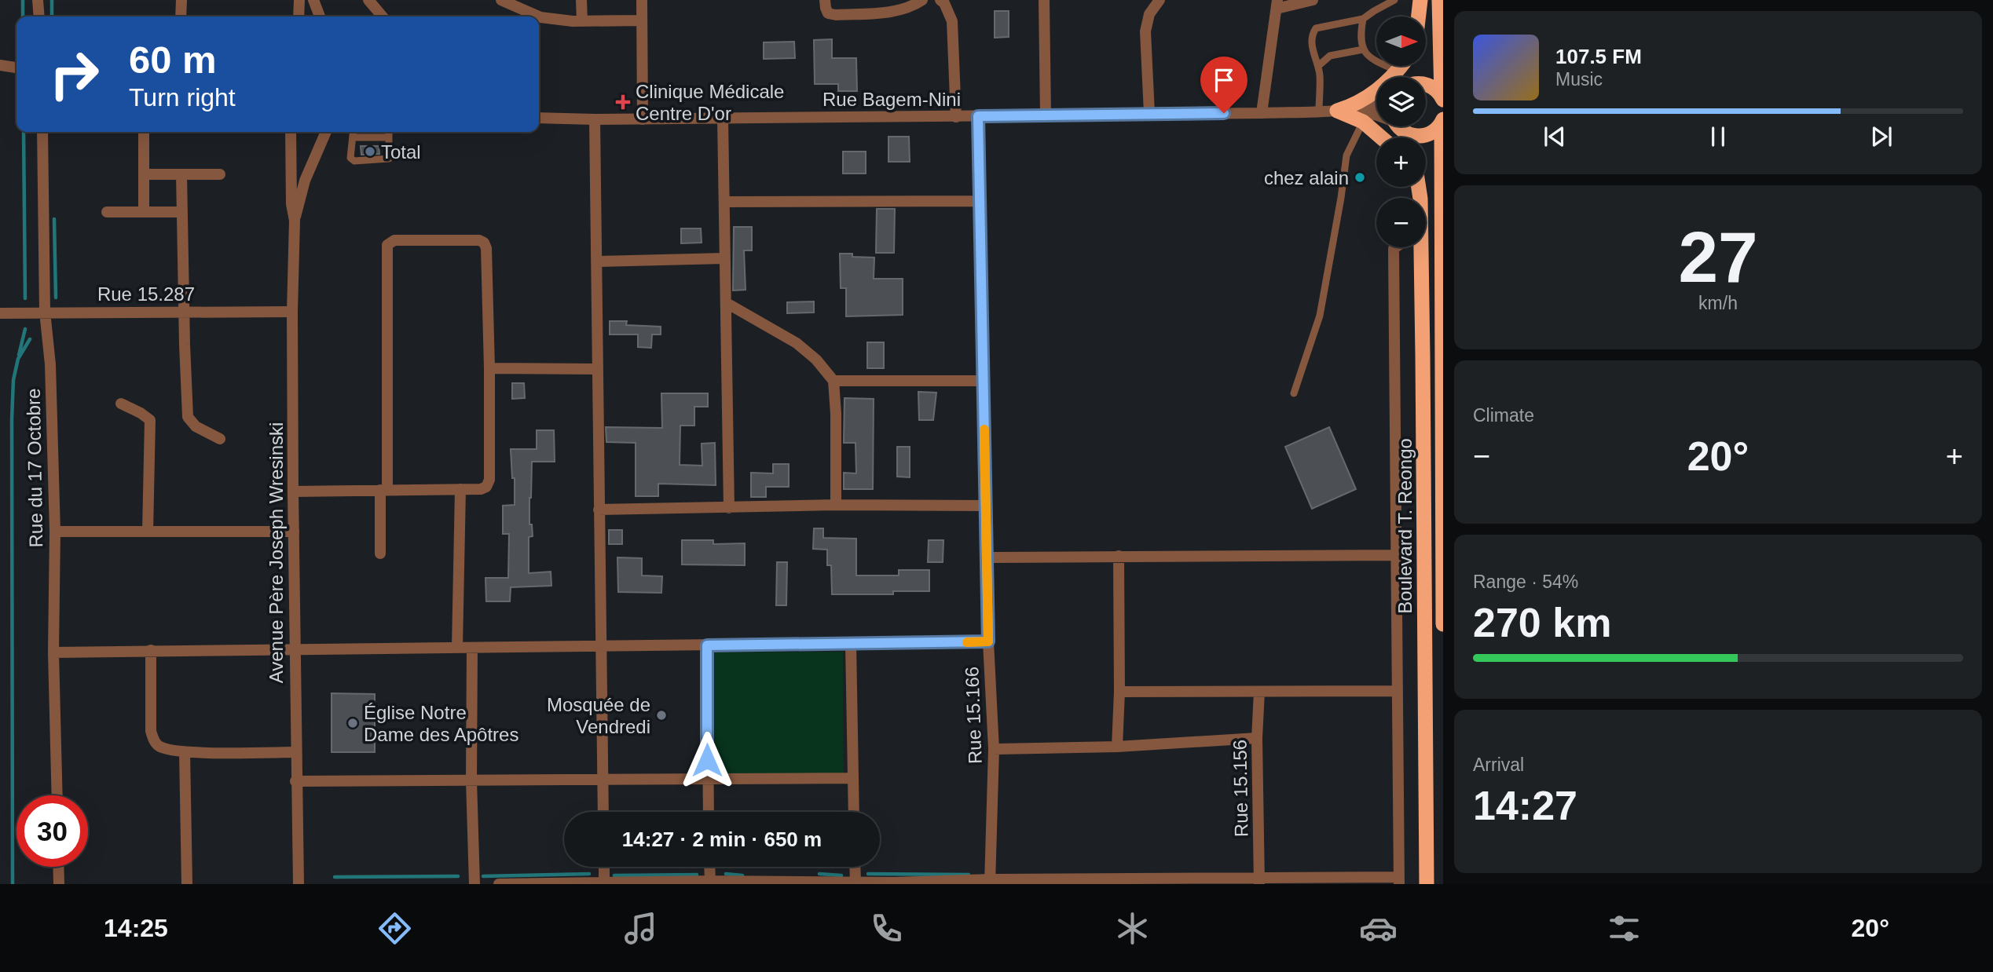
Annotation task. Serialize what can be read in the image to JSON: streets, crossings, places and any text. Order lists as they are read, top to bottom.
{
  "streets": {
    "highway": ["Boulevard T. Reongo"],
    "street": [
      "Rue Bagem-Nini",
      "Rue 15.287",
      "Rue du 17 Octobre",
      "Avenue Père Joseph Wresinski",
      "Rue 15.166",
      "Rue 15.156"
    ]
  },
  "crossings": [
    ["Rue Bagem-Nini", "Rue 15.166"],
    ["Rue 15.287", "Rue du 17 Octobre"],
    ["Rue 15.287", "Avenue Père Joseph Wresinski"]
  ],
  "places": {
    "health": ["Clinique Médicale Centre D'or"],
    "other": [
      "Total",
      "chez alain",
      "Mosquée de Vendredi",
      "Église Notre Dame des Apôtres"
    ]
  },
  "north": "right",
  "page": {
    "map_buttons": ["+", "−"],
    "turn": ["60 m", "Turn right"],
    "song": ["107.5 FM", "Music"],
    "tile": [
      ["27", "km/h"],
      "Climate",
      ["Range · 54%", "270 km"],
      ["Arrival", "14:27"]
    ],
    "heat": ["−", "20°", "+"],
    "limit": "30",
    "trip": "14:27 · 2 min · 650 m",
    "tabs": ["14:25", "20°"]
  }
}
